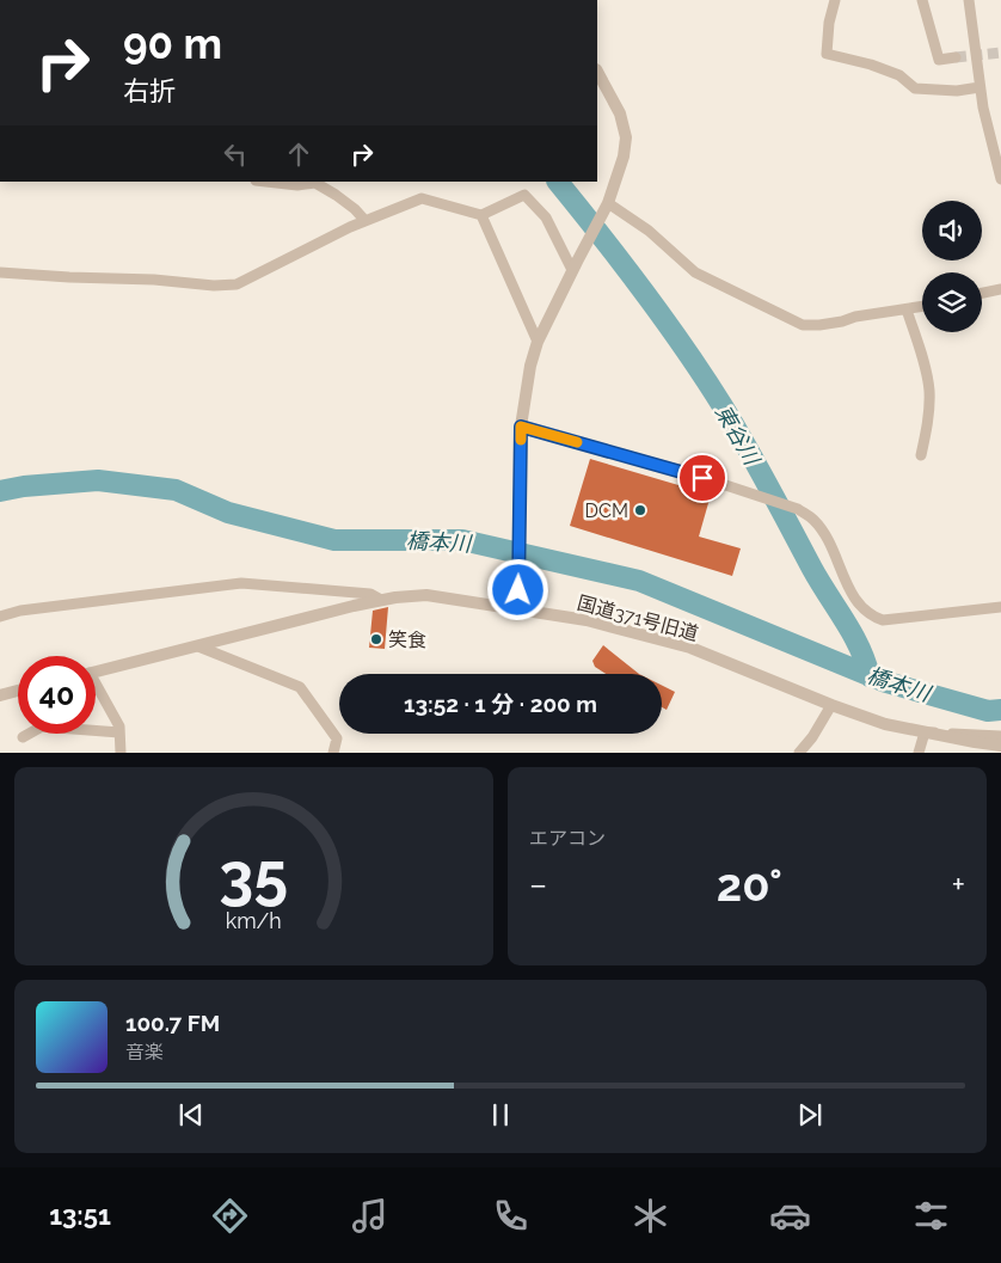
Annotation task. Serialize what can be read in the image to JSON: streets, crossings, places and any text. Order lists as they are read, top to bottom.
{
  "streets": {
    "street": ["国道371号旧道"]
  },
  "water": ["東谷川", "橋本川"],
  "places": ["DCM", "笑食"],
  "page": {
    "turn": ["90 m", "右折"],
    "limit": "40",
    "trip": "13:52 · 1 分 · 200 m",
    "tile": "エアコン",
    "heat": ["−", "20°", "+"],
    "song": ["100.7 FM", "音楽"],
    "tabs": "13:51",
    "gauge": ["35", "km/h"]
  }
}
